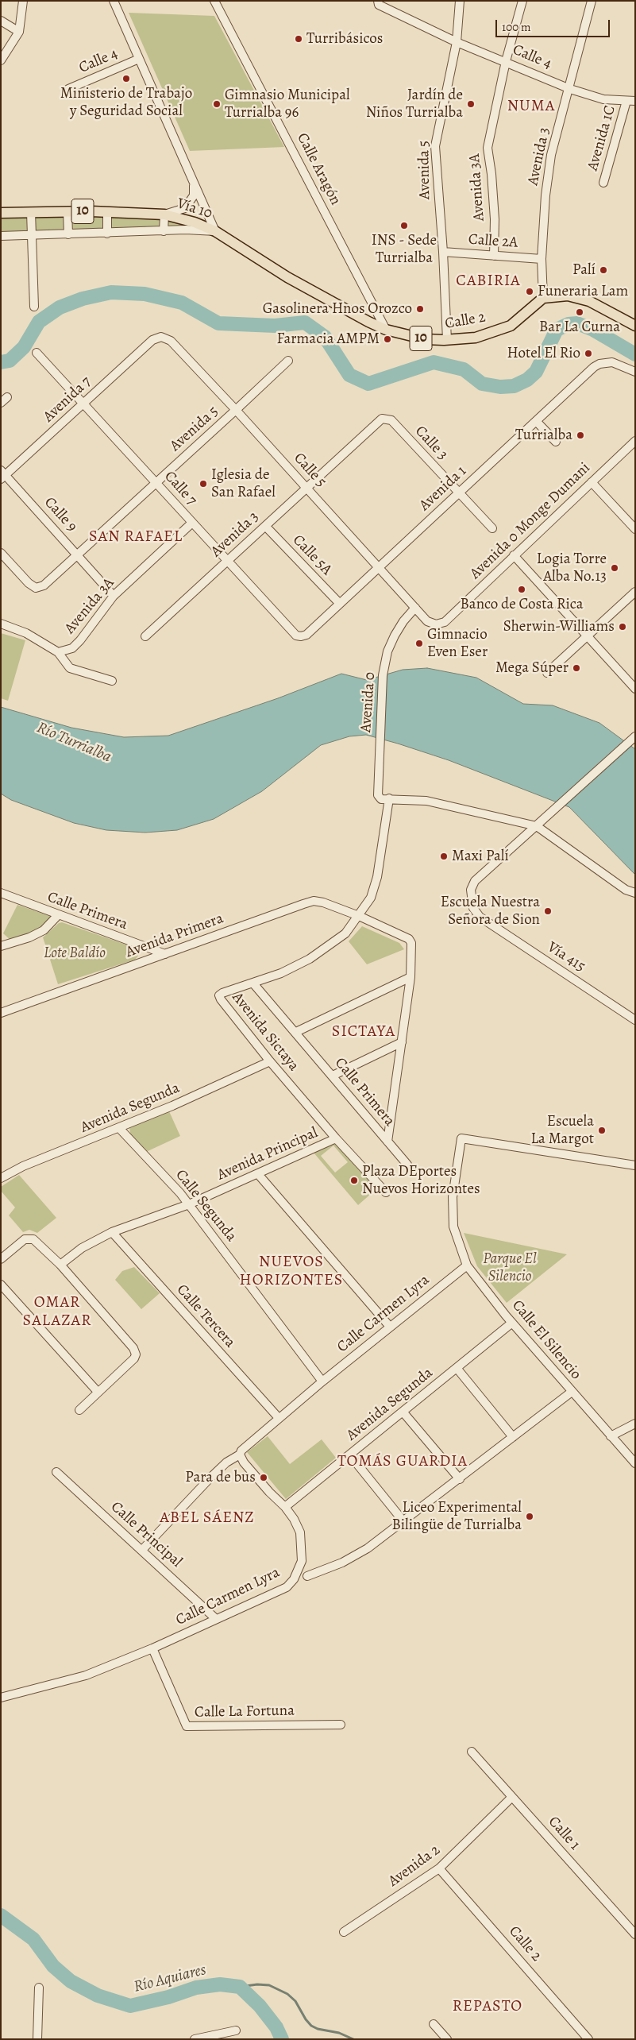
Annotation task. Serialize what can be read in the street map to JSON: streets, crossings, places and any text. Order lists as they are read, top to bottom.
{
  "streets": {
    "main road": ["Vía 10", "10", "Calle 2"],
    "street": [
      "Calle 4",
      "Avenida 1C",
      "Avenida 3",
      "Calle Aragón",
      "Avenida 5",
      "Avenida 3A",
      "Calle 2A",
      "Avenida 7",
      "Calle 3",
      "Calle 5",
      "Calle 7",
      "Avenida 1",
      "Calle 9",
      "Avenida 0 Monge Dumani",
      "Calle 5A",
      "Avenida 0",
      "Calle Primera",
      "Avenida Primera",
      "Vía 415",
      "Avenida Sictaya",
      "Avenida Segunda",
      "Avenida Principal",
      "Calle Segunda",
      "Calle Carmen Lyra",
      "Calle Tercera",
      "Calle El Silencio",
      "Calle Principal",
      "Calle La Fortuna",
      "Calle 1",
      "Avenida 2"
    ]
  },
  "crossings": [
    ["Calle 4", "Avenida 1C"],
    ["Calle 4", "Avenida 3"],
    ["Calle 4", "Avenida 5"],
    ["Calle 4", "Avenida 3A"],
    ["Avenida 3", "Calle 2A"],
    ["Avenida 3", "Calle 2"],
    ["Avenida 3", "Calle 3"],
    ["Avenida 3", "Calle 5"],
    ["Avenida 3", "Calle 7"],
    ["Avenida 3", "Calle 5A"],
    ["Calle Aragón", "Calle 2"],
    ["Avenida 5", "Calle 2A"],
    ["Avenida 5", "Calle 2"],
    ["Avenida 5", "Calle 5"],
    ["Avenida 5", "Calle 7"],
    ["Avenida 5", "Calle 9"],
    ["Avenida 3A", "Calle 2A"],
    ["Avenida 3A", "Calle 7"],
    ["Avenida 3A", "Calle 9"],
    ["Vía 10", "10"],
    ["Vía 10", "Calle 2"],
    ["Calle 2", "Avenida 2"],
    ["Avenida 7", "Calle 5"],
    ["Avenida 7", "Calle 7"],
    ["Avenida 7", "Calle 9"],
    ["Calle 3", "Avenida 1"],
    ["Calle 5", "Avenida 1"],
    ["Calle 5", "Avenida 0 Monge Dumani"],
    ["Calle 5", "Avenida 0"],
    ["Calle 7", "Avenida 1"],
    ["Avenida 1", "Calle 5A"],
    ["Avenida 0", "Avenida Sictaya"],
    ["Calle Primera", "Avenida Primera"],
    ["Calle Primera", "Avenida Sictaya"],
    ["Avenida Primera", "Avenida Sictaya"],
    ["Avenida Sictaya", "Avenida Segunda"],
    ["Avenida Sictaya", "Avenida Principal"],
    ["Avenida Segunda", "Calle Segunda"],
    ["Avenida Segunda", "Calle Carmen Lyra"],
    ["Avenida Segunda", "Calle El Silencio"],
    ["Avenida Principal", "Calle Segunda"],
    ["Avenida Principal", "Calle Tercera"],
    ["Calle Segunda", "Calle Carmen Lyra"],
    ["Calle Carmen Lyra", "Calle Tercera"],
    ["Calle Carmen Lyra", "Calle El Silencio"],
    ["Calle Carmen Lyra", "Calle Principal"],
    ["Calle Carmen Lyra", "Calle La Fortuna"],
    ["Calle 1", "Avenida 2"]
  ],
  "districts": [
    "NUMA",
    "CABIRIA",
    "SAN RAFAEL",
    "SICTAYA",
    "NUEVOS HORIZONTES",
    "OMAR SALAZAR",
    "TOMÁS GUARDIA",
    "ABEL SÁENZ",
    "REPASTO"
  ],
  "water": ["Río Turrialba", "Río Aquiares"],
  "parks": ["Lote Baldío", "Parque El Silencio"],
  "places": [
    "Turribásicos",
    "Ministerio de Trabajo y Seguridad Social",
    "Gimnasio Municipal Turrialba 96",
    "Jardín de Niños Turrialba",
    "INS - Sede Turrialba",
    "Palí",
    "Funeraria Lam",
    "Gasolinera Hnos Orozco",
    "Bar La Curna",
    "Farmacia AMPM",
    "Hotel El Rio",
    "Turrialba",
    "Iglesia de San Rafael",
    "Logia Torre Alba No.13",
    "Banco de Costa Rica",
    "Sherwin-Williams",
    "Gimnacio Even Eser",
    "Mega Súper",
    "Maxi Palí",
    "Escuela Nuestra Señora de Sion",
    "Escuela La Margot",
    "Plaza DEportes Nuevos Horizontes",
    "Para de bus",
    "Liceo Experimental Bilingüe de Turrialba"
  ],
  "scale_bar": "100 m"
}
